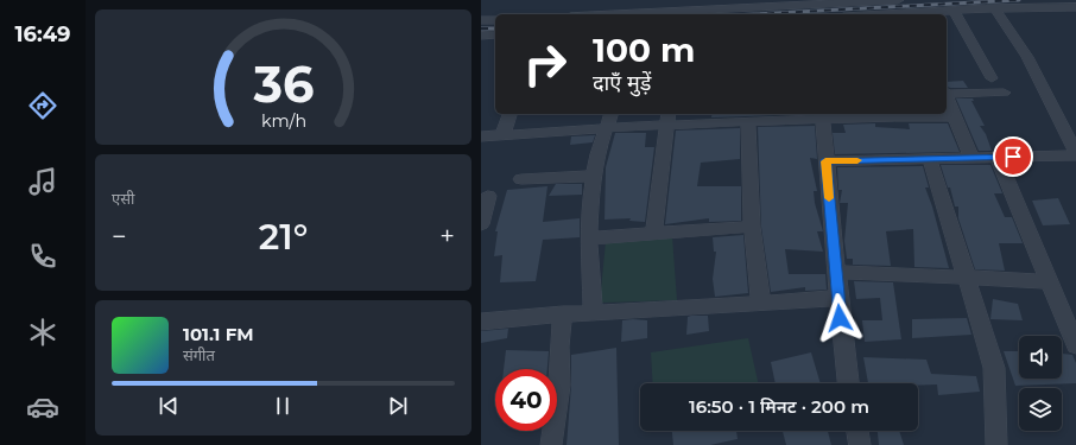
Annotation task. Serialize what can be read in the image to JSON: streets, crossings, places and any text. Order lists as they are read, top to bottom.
{
  "page": {
    "tabs": "16:49",
    "turn": ["100 m", "दाएँ मुड़ें"],
    "tile": "एसी",
    "heat": ["−", "21°", "+"],
    "song": ["101.1 FM", "संगीत"],
    "limit": "40",
    "trip": "16:50 · 1 मिनट · 200 m",
    "gauge": ["36", "km/h"]
  }
}
